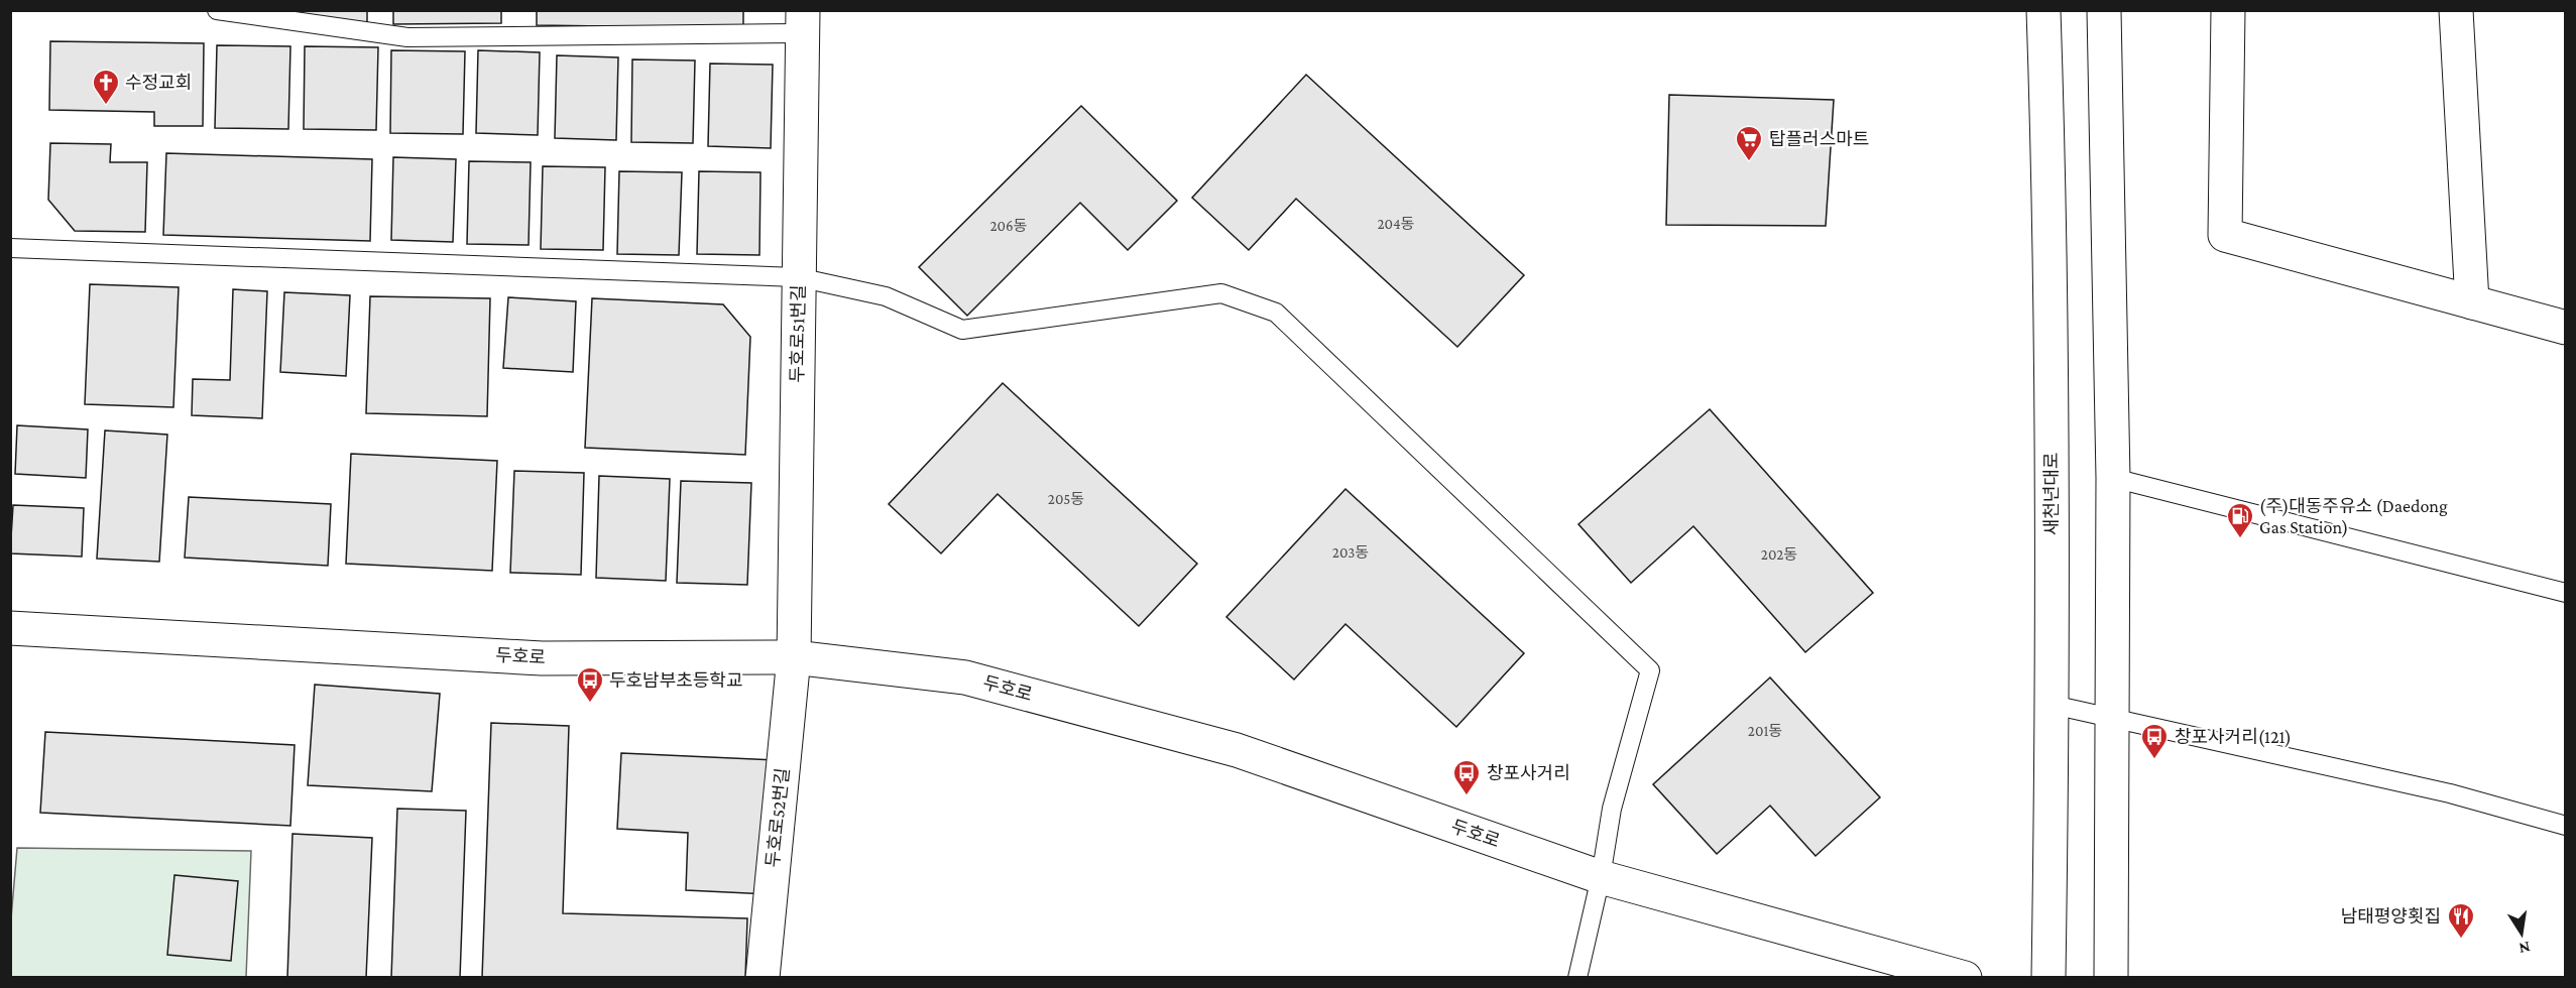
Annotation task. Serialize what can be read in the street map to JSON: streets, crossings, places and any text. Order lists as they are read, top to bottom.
{
  "streets": {
    "street": [
      "두호로51번길",
      "새천년대로",
      "두호로",
      "두호로52번길"
    ]
  },
  "crossings": [
    ["두호로51번길", "두호로"],
    ["두호로51번길", "두호로52번길"],
    ["두호로", "두호로52번길"]
  ],
  "places": {
    "church": ["수정교회"],
    "supermarket": ["탑플러스마트"],
    "fuel station": ["(주)대동주유소 (Daedong Gas Station)"],
    "bus stop": ["두호남부초등학교", "창포사거리(121)", "창포사거리"],
    "restaurant": ["남태평양횟집"]
  },
  "house_numbers": [
    "204동",
    "206동",
    "205동",
    "203동",
    "202동",
    "201동"
  ],
  "north": "bottom"
}
